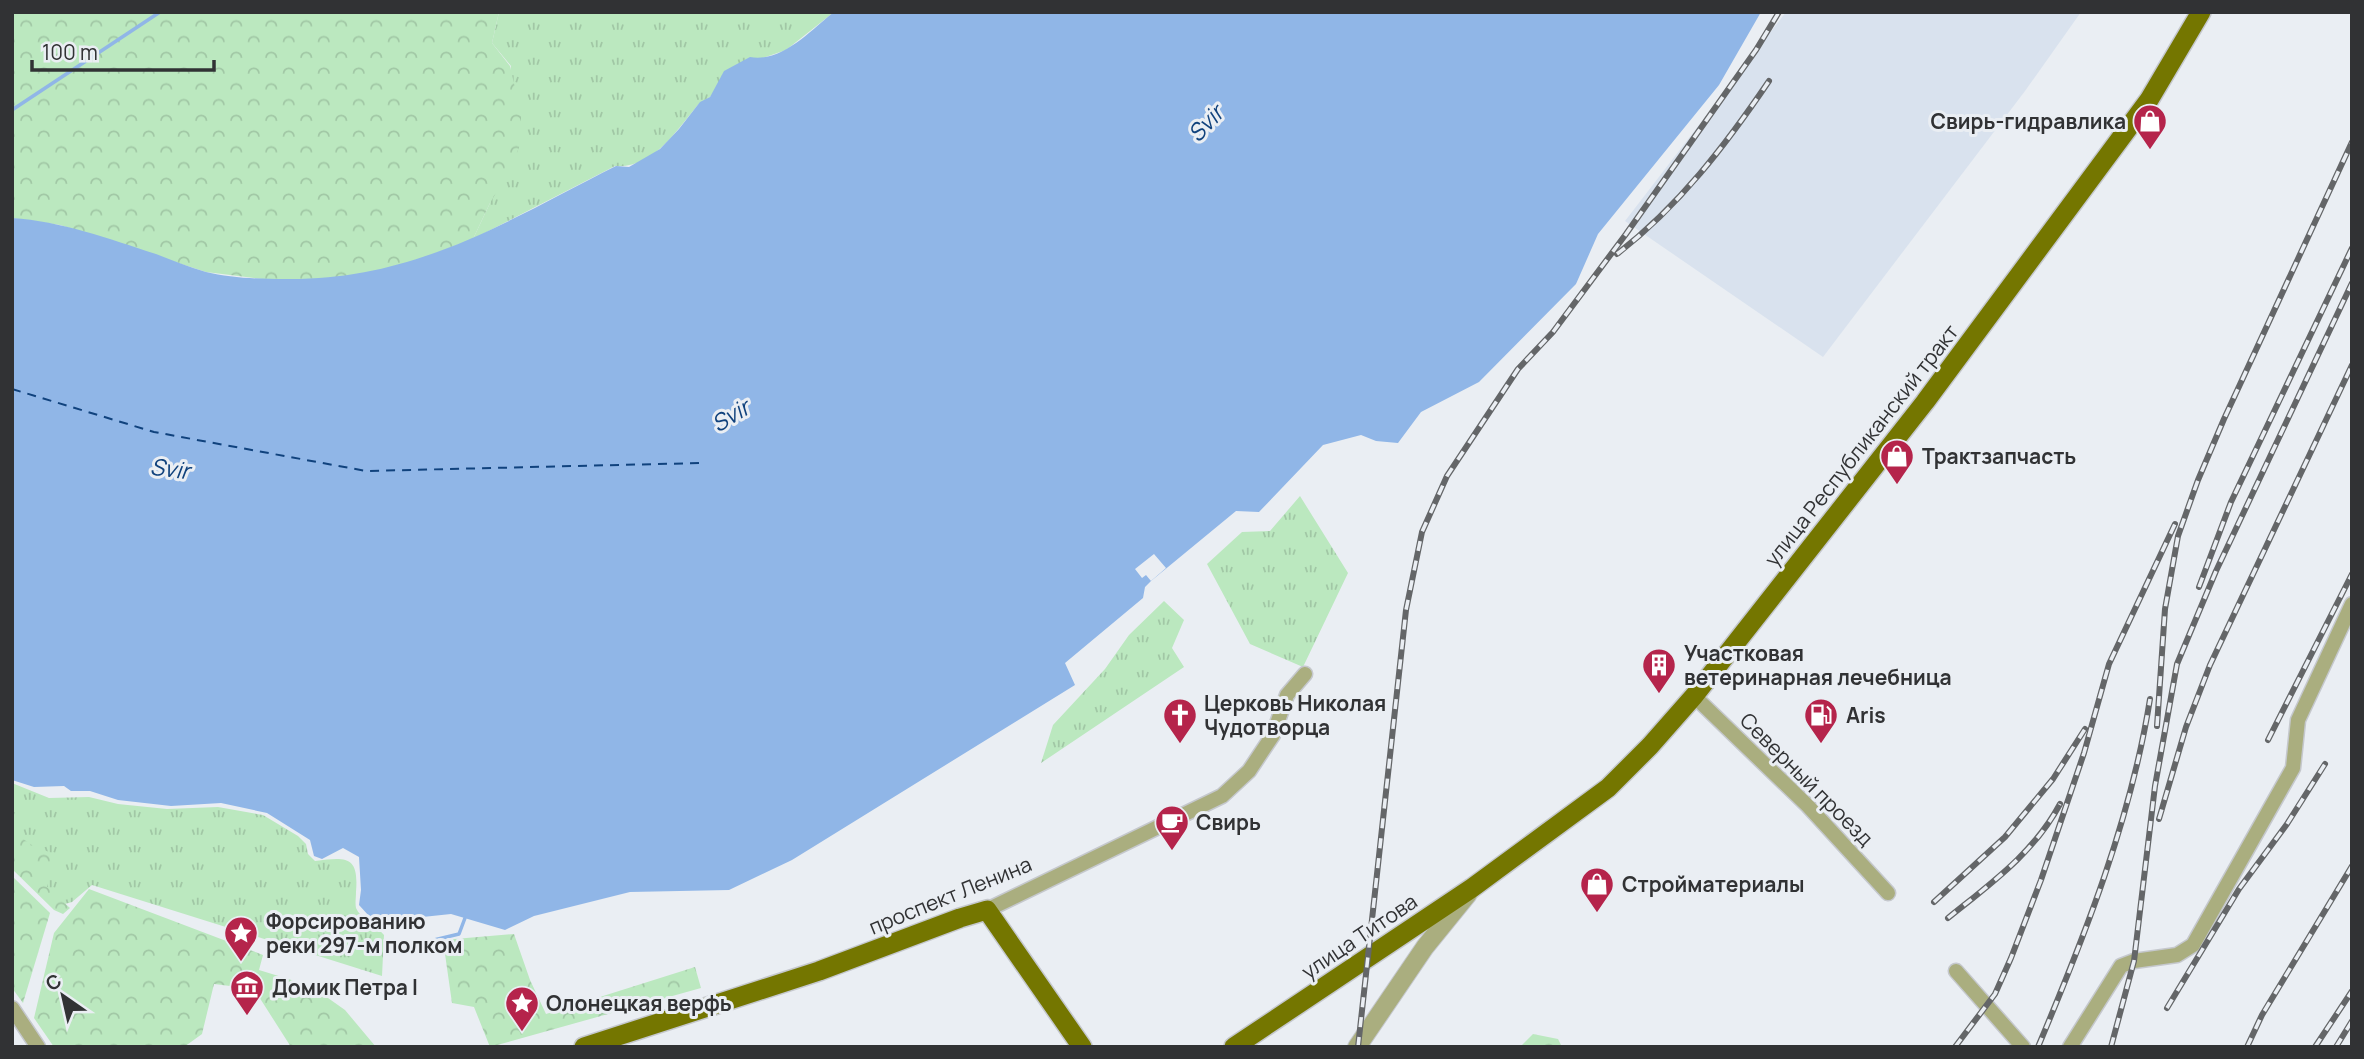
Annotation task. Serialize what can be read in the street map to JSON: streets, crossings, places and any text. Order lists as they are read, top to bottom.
{
  "streets": {
    "main road": ["улица Республиканский тракт", "проспект Ленина", "улица Титова"],
    "street": ["Северный проезд"]
  },
  "crossings": [
    ["улица Республиканский тракт", "Северный проезд"],
    ["улица Республиканский тракт", "улица Титова"]
  ],
  "water": ["Svir"],
  "places": {
    "shop": ["Свирь-гидравлика", "Трактзапчасть", "Стройматериалы"],
    "building": ["Участковая ветеринарная лечебница"],
    "church": ["Церковь Николая Чудотворца"],
    "fuel station": ["Aris"],
    "cafe": ["Свирь"],
    "place": ["Форсированию реки 297-м полком", "Олонецкая верфь"],
    "museum": ["Домик Петра I"]
  },
  "scale_bar": "100 m",
  "north": "top left"
}
